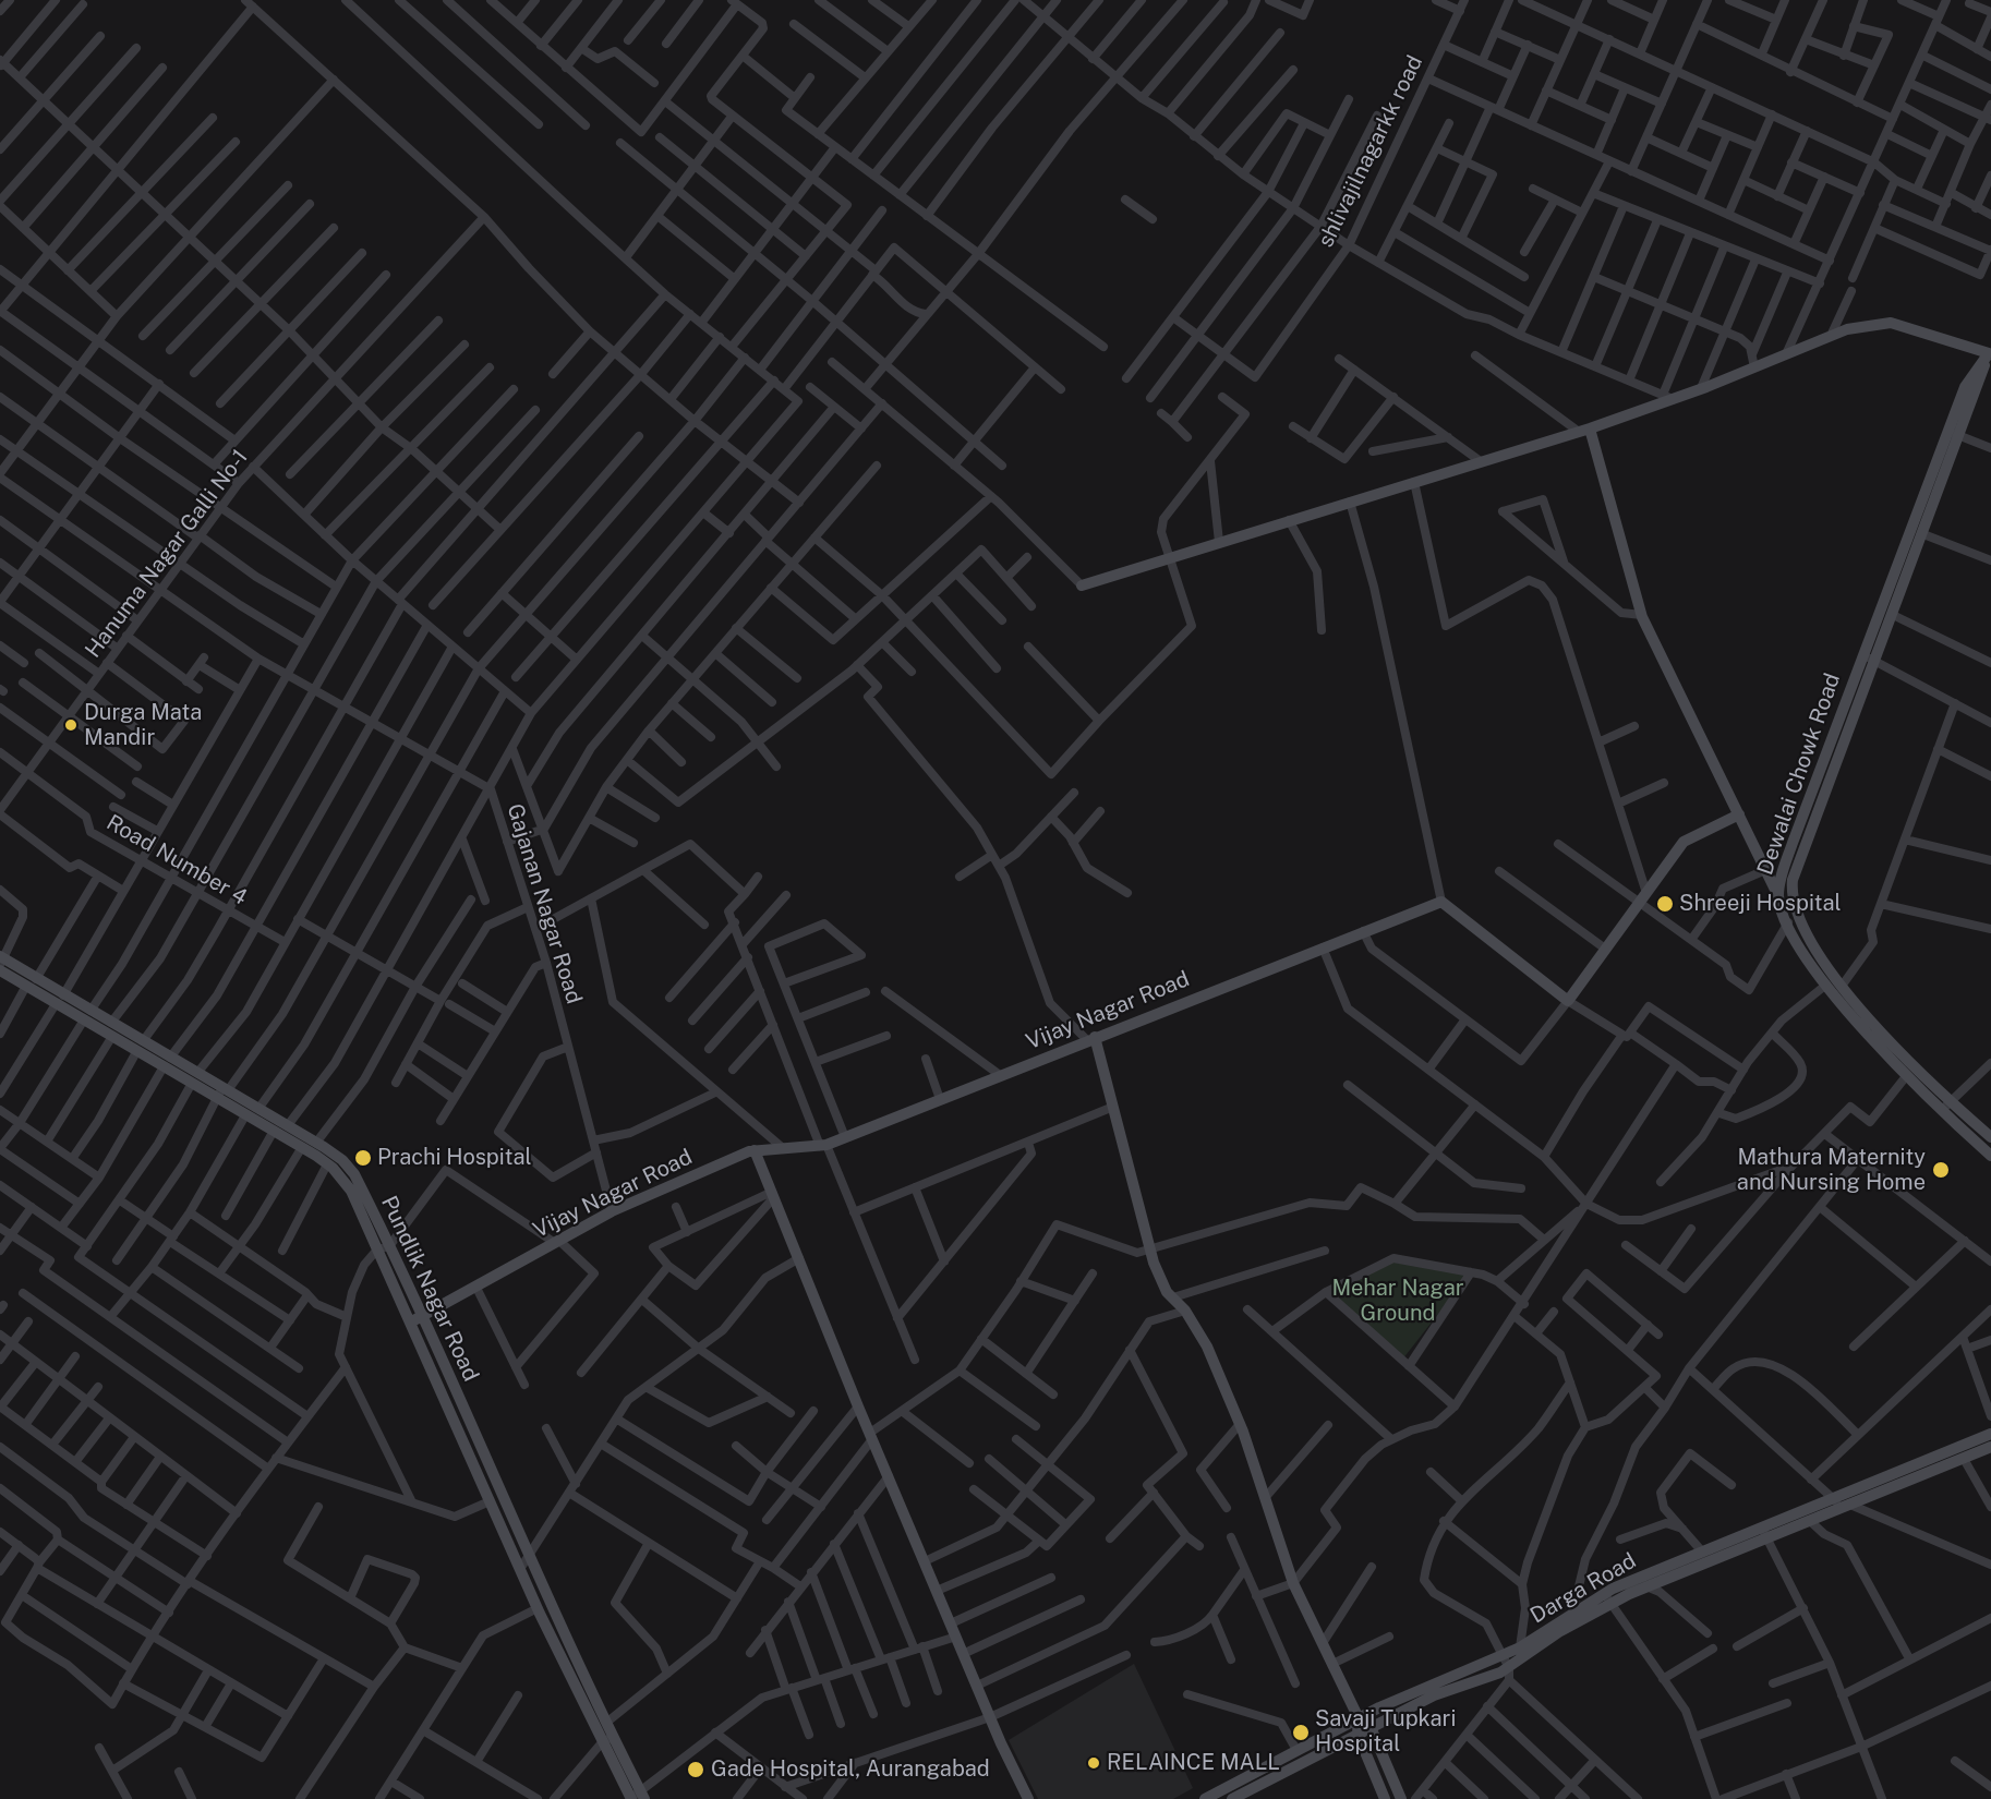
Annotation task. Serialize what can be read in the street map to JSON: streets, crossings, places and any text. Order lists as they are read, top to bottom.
{
  "streets": {
    "main road": [
      "Dewalai Chowk Road",
      "Vijay Nagar Road",
      "Pundlik Nagar Road",
      "Darga Road"
    ],
    "street": [
      "shlivajilnagarkk road",
      "Hanuma Nagar Galli No-1",
      "Road Number 4",
      "Gajanan Nagar Road"
    ]
  },
  "crossings": [
    ["Hanuma Nagar Galli No-1", "Road Number 4"],
    ["Hanuma Nagar Galli No-1", "Gajanan Nagar Road"],
    ["Gajanan Nagar Road", "Vijay Nagar Road"],
    ["Vijay Nagar Road", "Pundlik Nagar Road"]
  ],
  "parks": ["Mehar Nagar Ground"],
  "places": [
    "Durga Mata Mandir",
    "Shreeji Hospital",
    "Prachi Hospital",
    "Mathura Maternity and Nursing Home",
    "Savaji Tupkari Hospital",
    "RELAINCE MALL",
    "Gade Hospital, Aurangabad"
  ]
}
